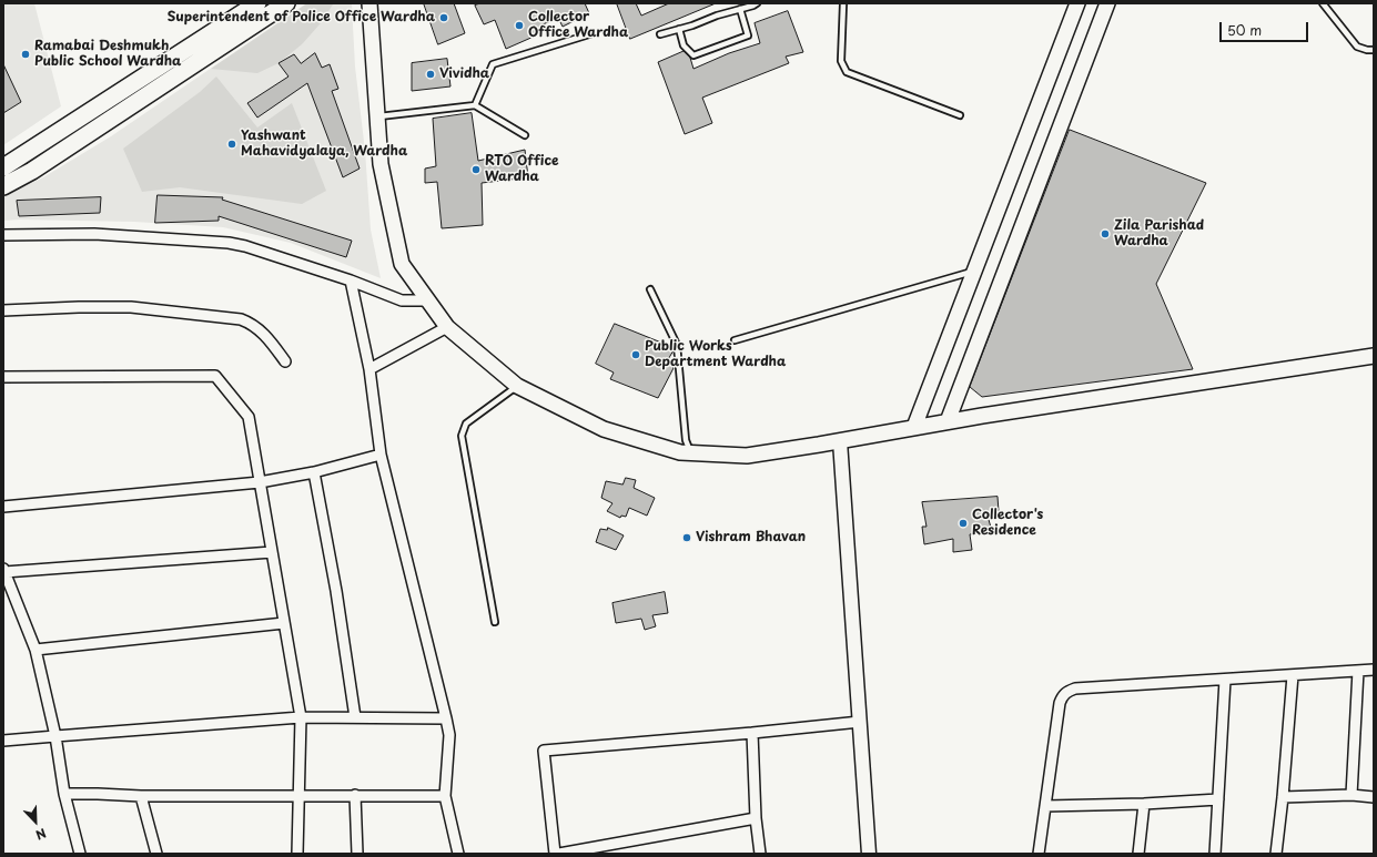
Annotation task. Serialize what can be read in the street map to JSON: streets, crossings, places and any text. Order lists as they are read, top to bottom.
{
  "places": [
    "Superintendent of Police Office Wardha",
    "Collector Office Wardha",
    "Ramabai Deshmukh Public School Wardha",
    "Vividha",
    "Yashwant Mahavidyalaya, Wardha",
    "RTO Office Wardha",
    "Zila Parishad Wardha",
    "Public Works Department Wardha",
    "Collector's Residence",
    "Vishram Bhavan"
  ],
  "scale_bar": "50 m",
  "north": "bottom right"
}
